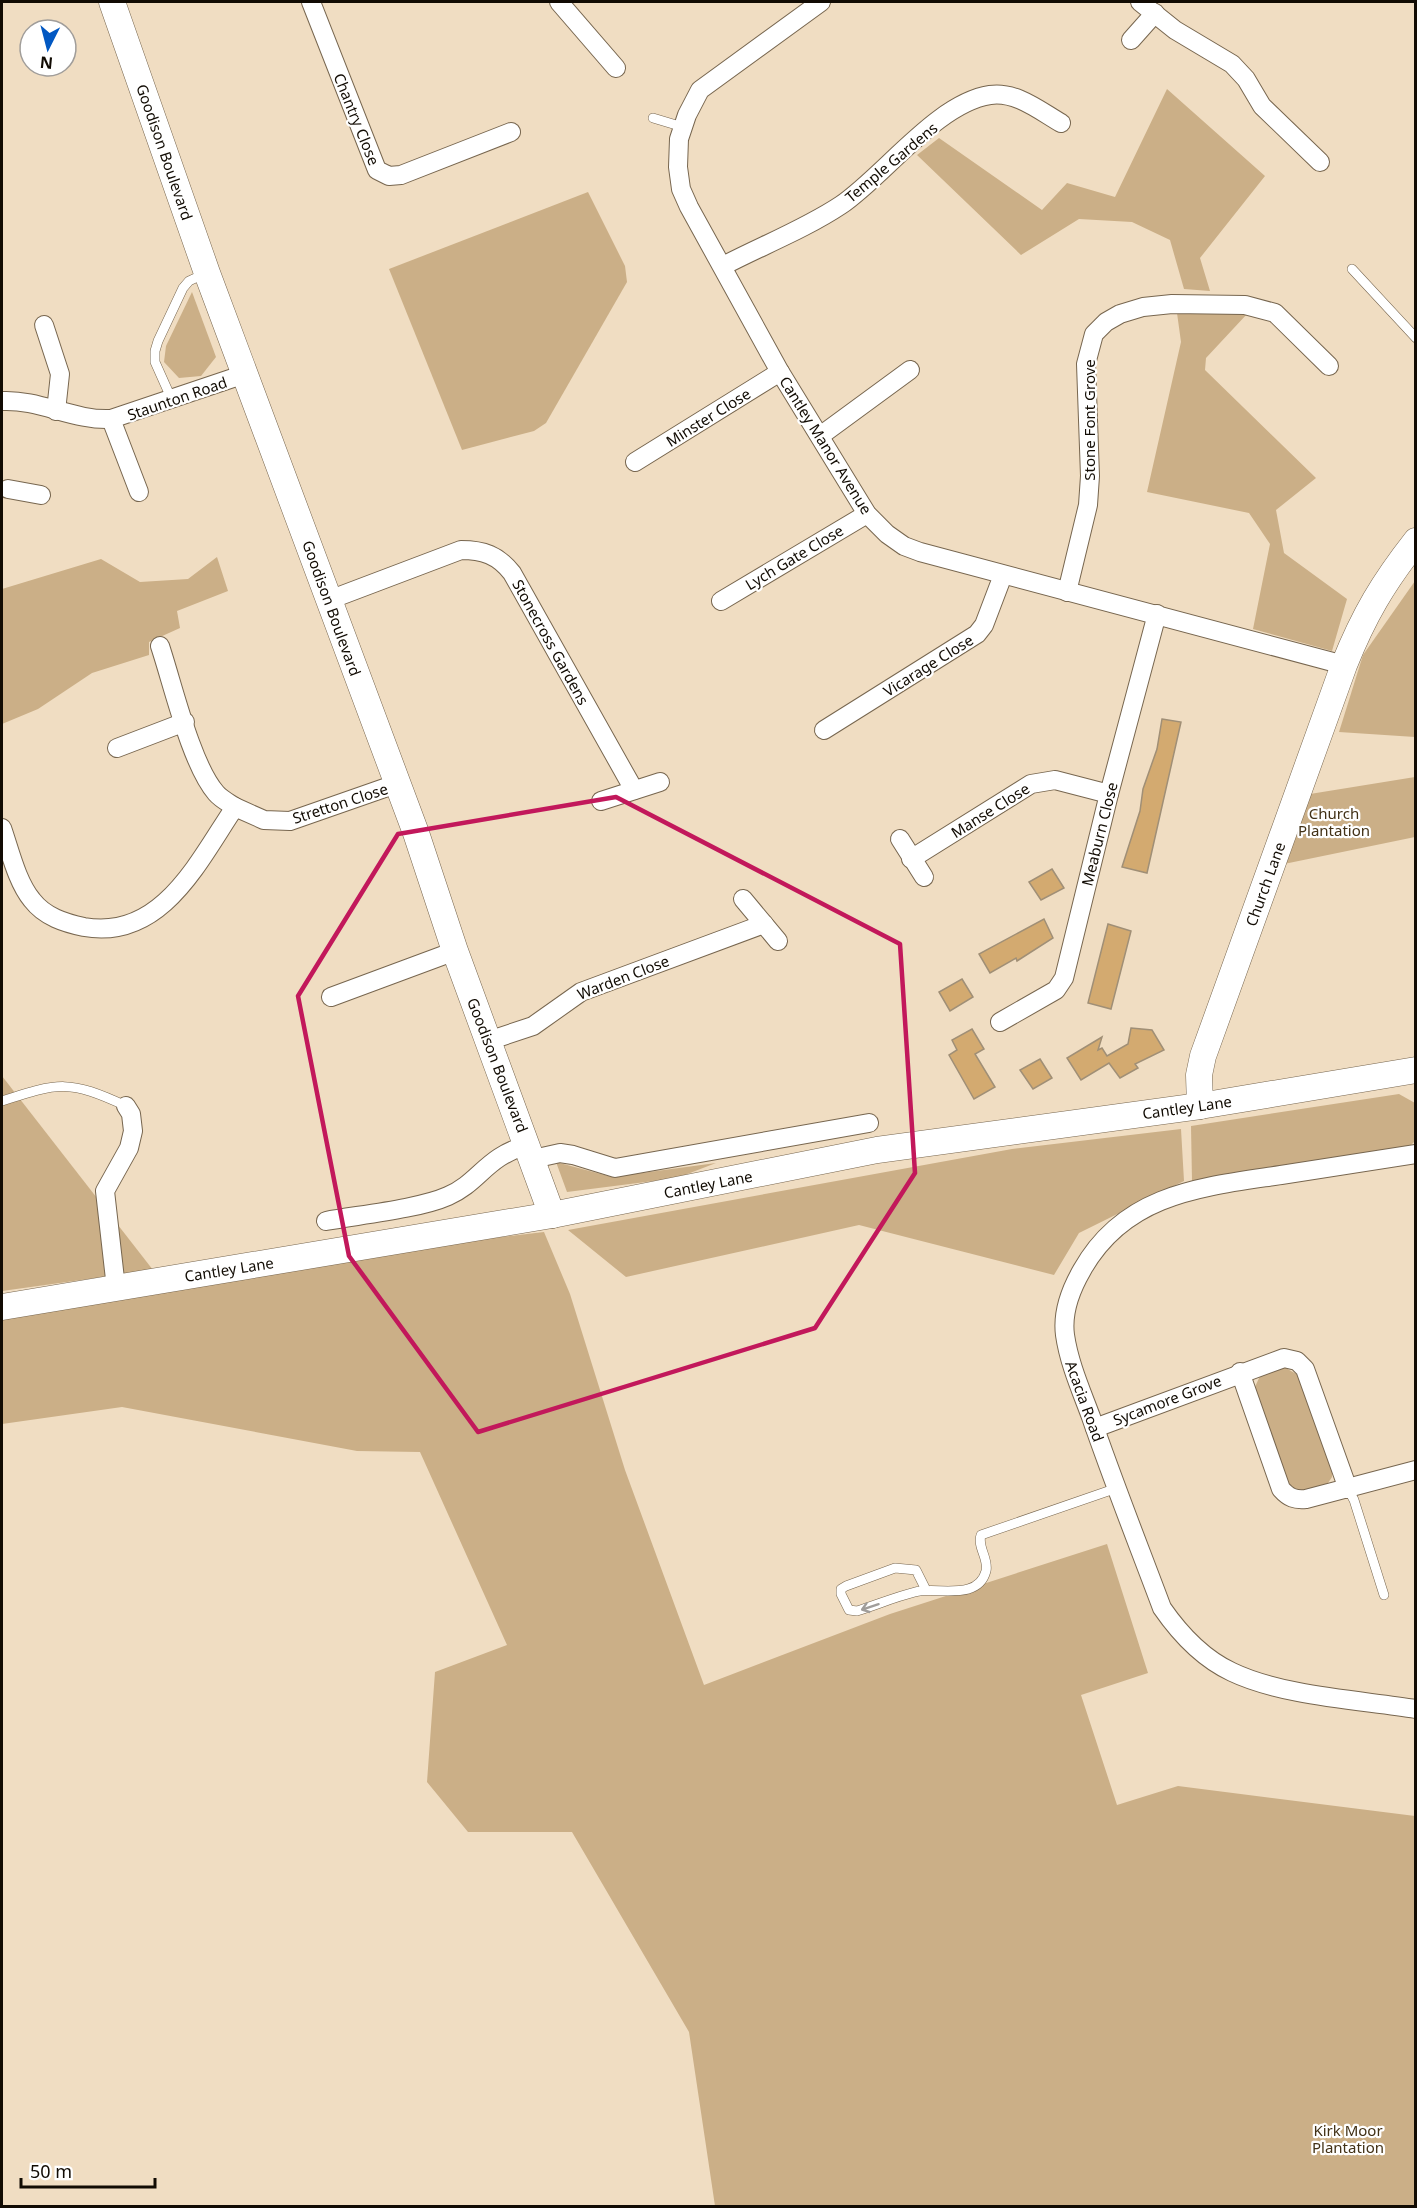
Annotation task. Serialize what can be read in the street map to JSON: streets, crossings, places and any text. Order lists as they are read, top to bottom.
{
  "streets": {
    "street": [
      "Chantry Close",
      "Goodison Boulevard",
      "Temple Gardens",
      "Staunton Road",
      "Minster Close",
      "Stone Font Grove",
      "Cantley Manor Avenue",
      "Lych Gate Close",
      "Stonecross Gardens",
      "Vicarage Close",
      "Stretton Close",
      "Manse Close",
      "Meaburn Close",
      "Church Lane",
      "Warden Close",
      "Cantley Lane",
      "Sycamore Grove",
      "Acacia Road"
    ]
  },
  "crossings": [
    ["Goodison Boulevard", "Staunton Road"],
    ["Goodison Boulevard", "Stonecross Gardens"],
    ["Goodison Boulevard", "Stretton Close"],
    ["Goodison Boulevard", "Warden Close"],
    ["Goodison Boulevard", "Cantley Lane"],
    ["Temple Gardens", "Cantley Manor Avenue"],
    ["Minster Close", "Cantley Manor Avenue"],
    ["Stone Font Grove", "Cantley Manor Avenue"],
    ["Cantley Manor Avenue", "Lych Gate Close"],
    ["Cantley Manor Avenue", "Vicarage Close"],
    ["Cantley Manor Avenue", "Meaburn Close"],
    ["Cantley Manor Avenue", "Church Lane"],
    ["Manse Close", "Meaburn Close"],
    ["Church Lane", "Cantley Lane"],
    ["Sycamore Grove", "Acacia Road"]
  ],
  "parks": ["Church Plantation", "Kirk Moor Plantation"],
  "scale_bar": "50 m",
  "north": "bottom"
}
